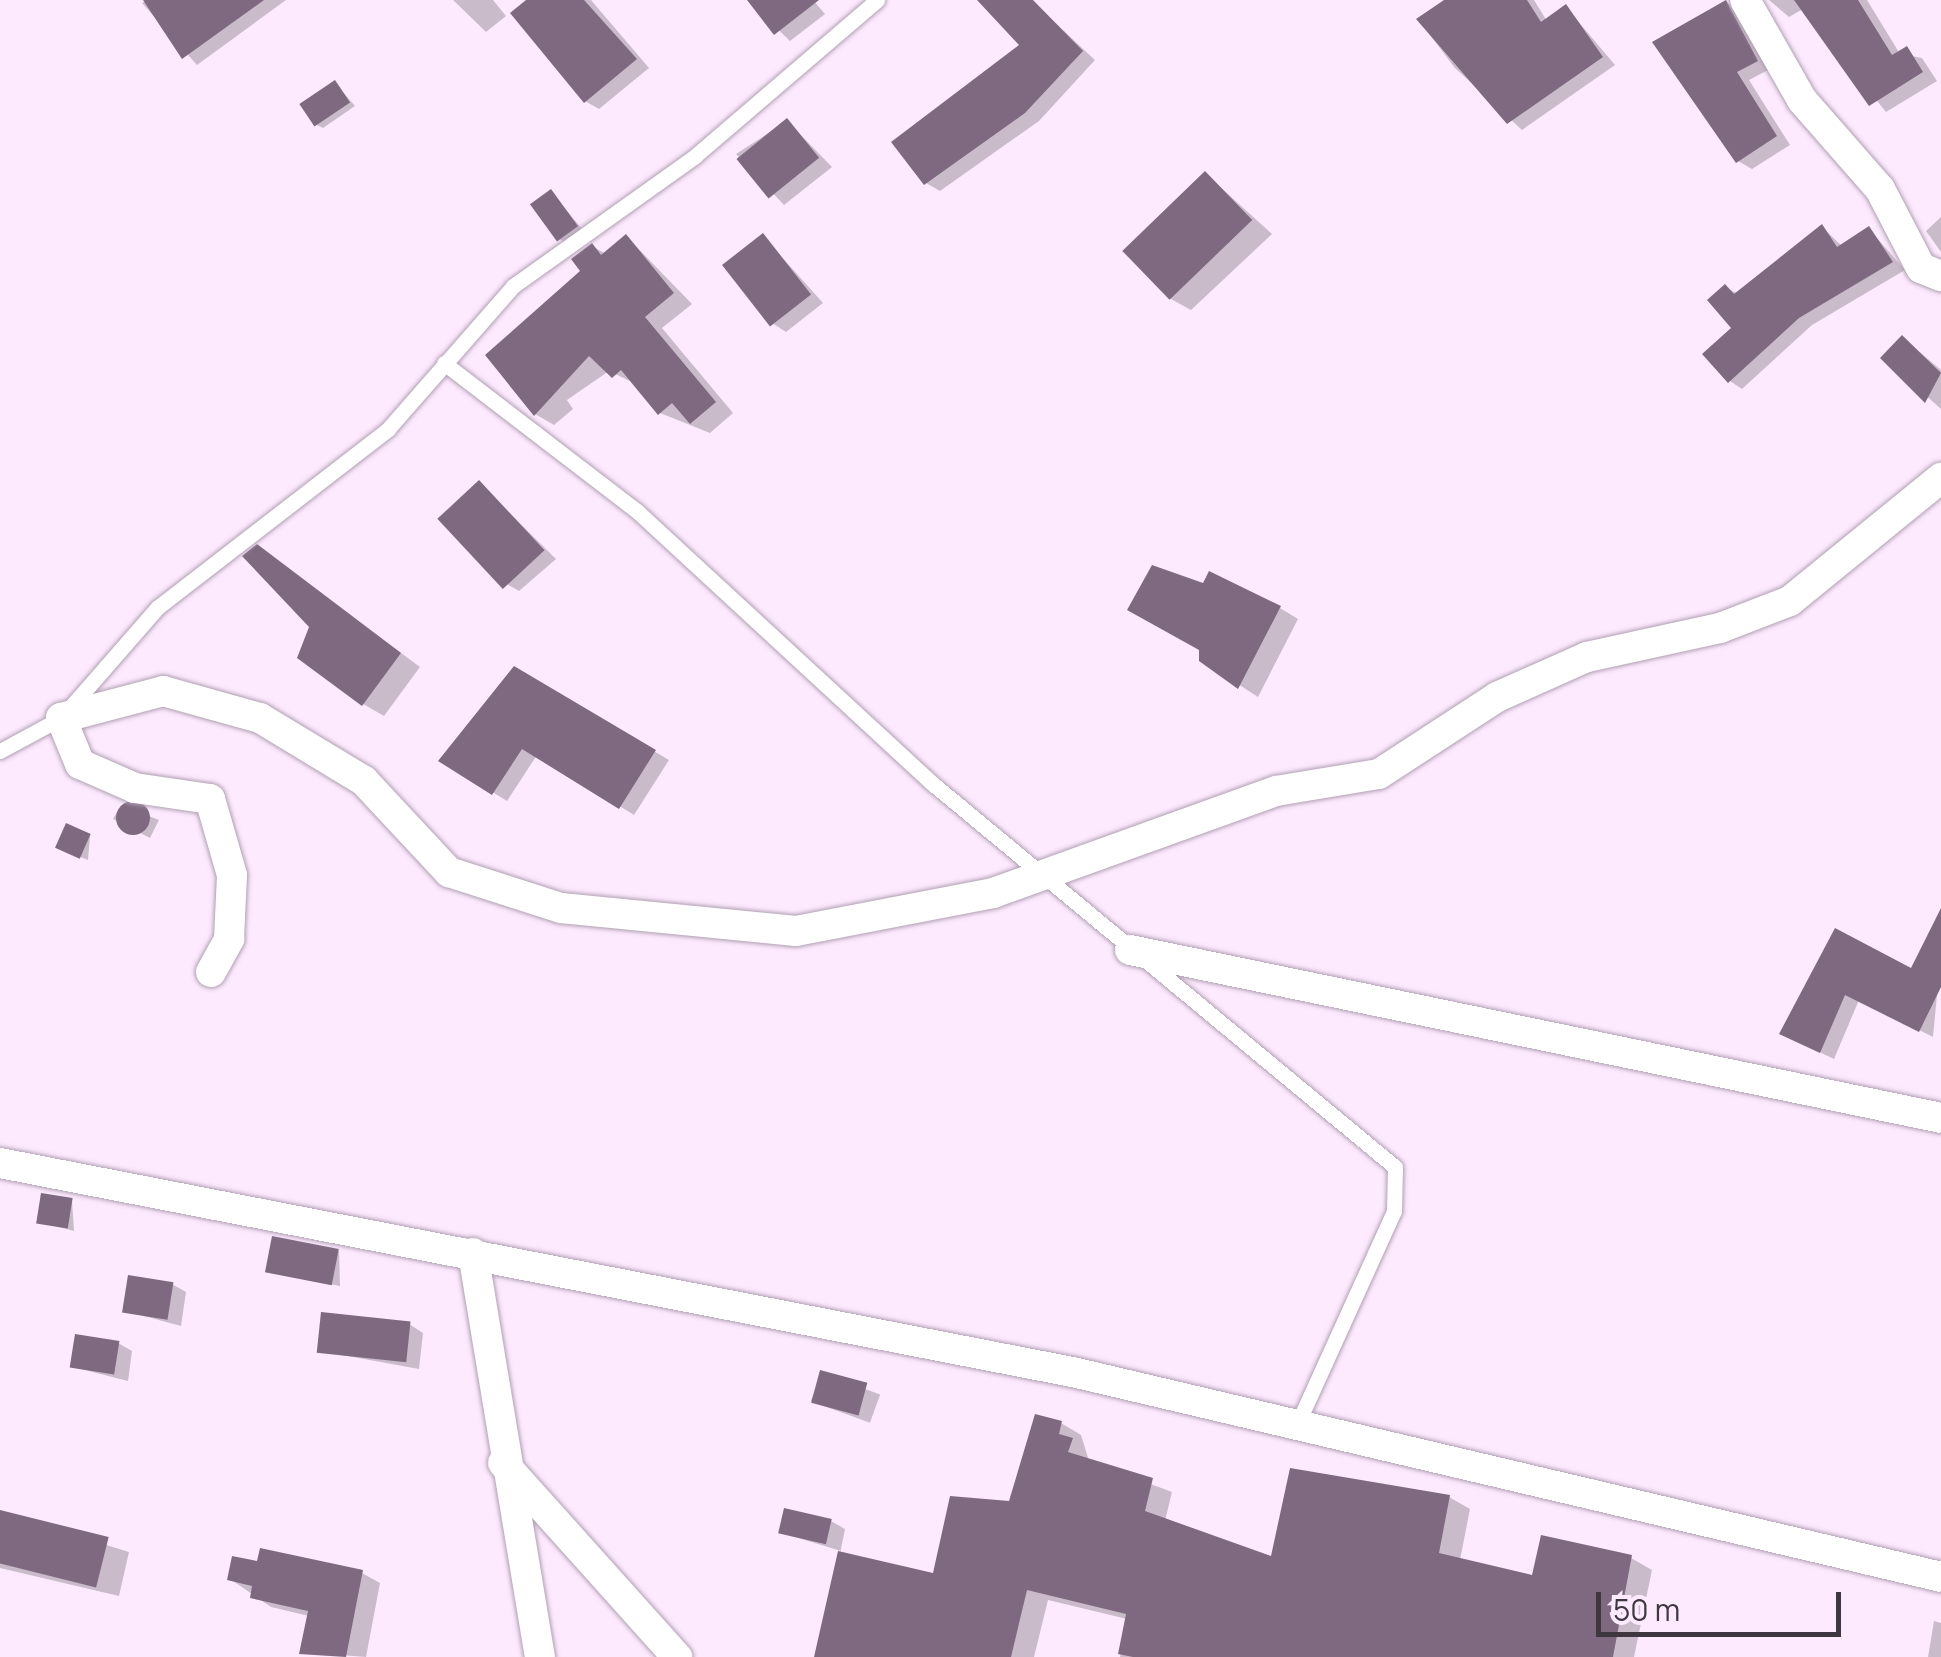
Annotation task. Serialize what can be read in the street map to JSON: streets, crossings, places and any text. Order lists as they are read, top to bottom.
{
  "scale_bar": "50 m"
}
